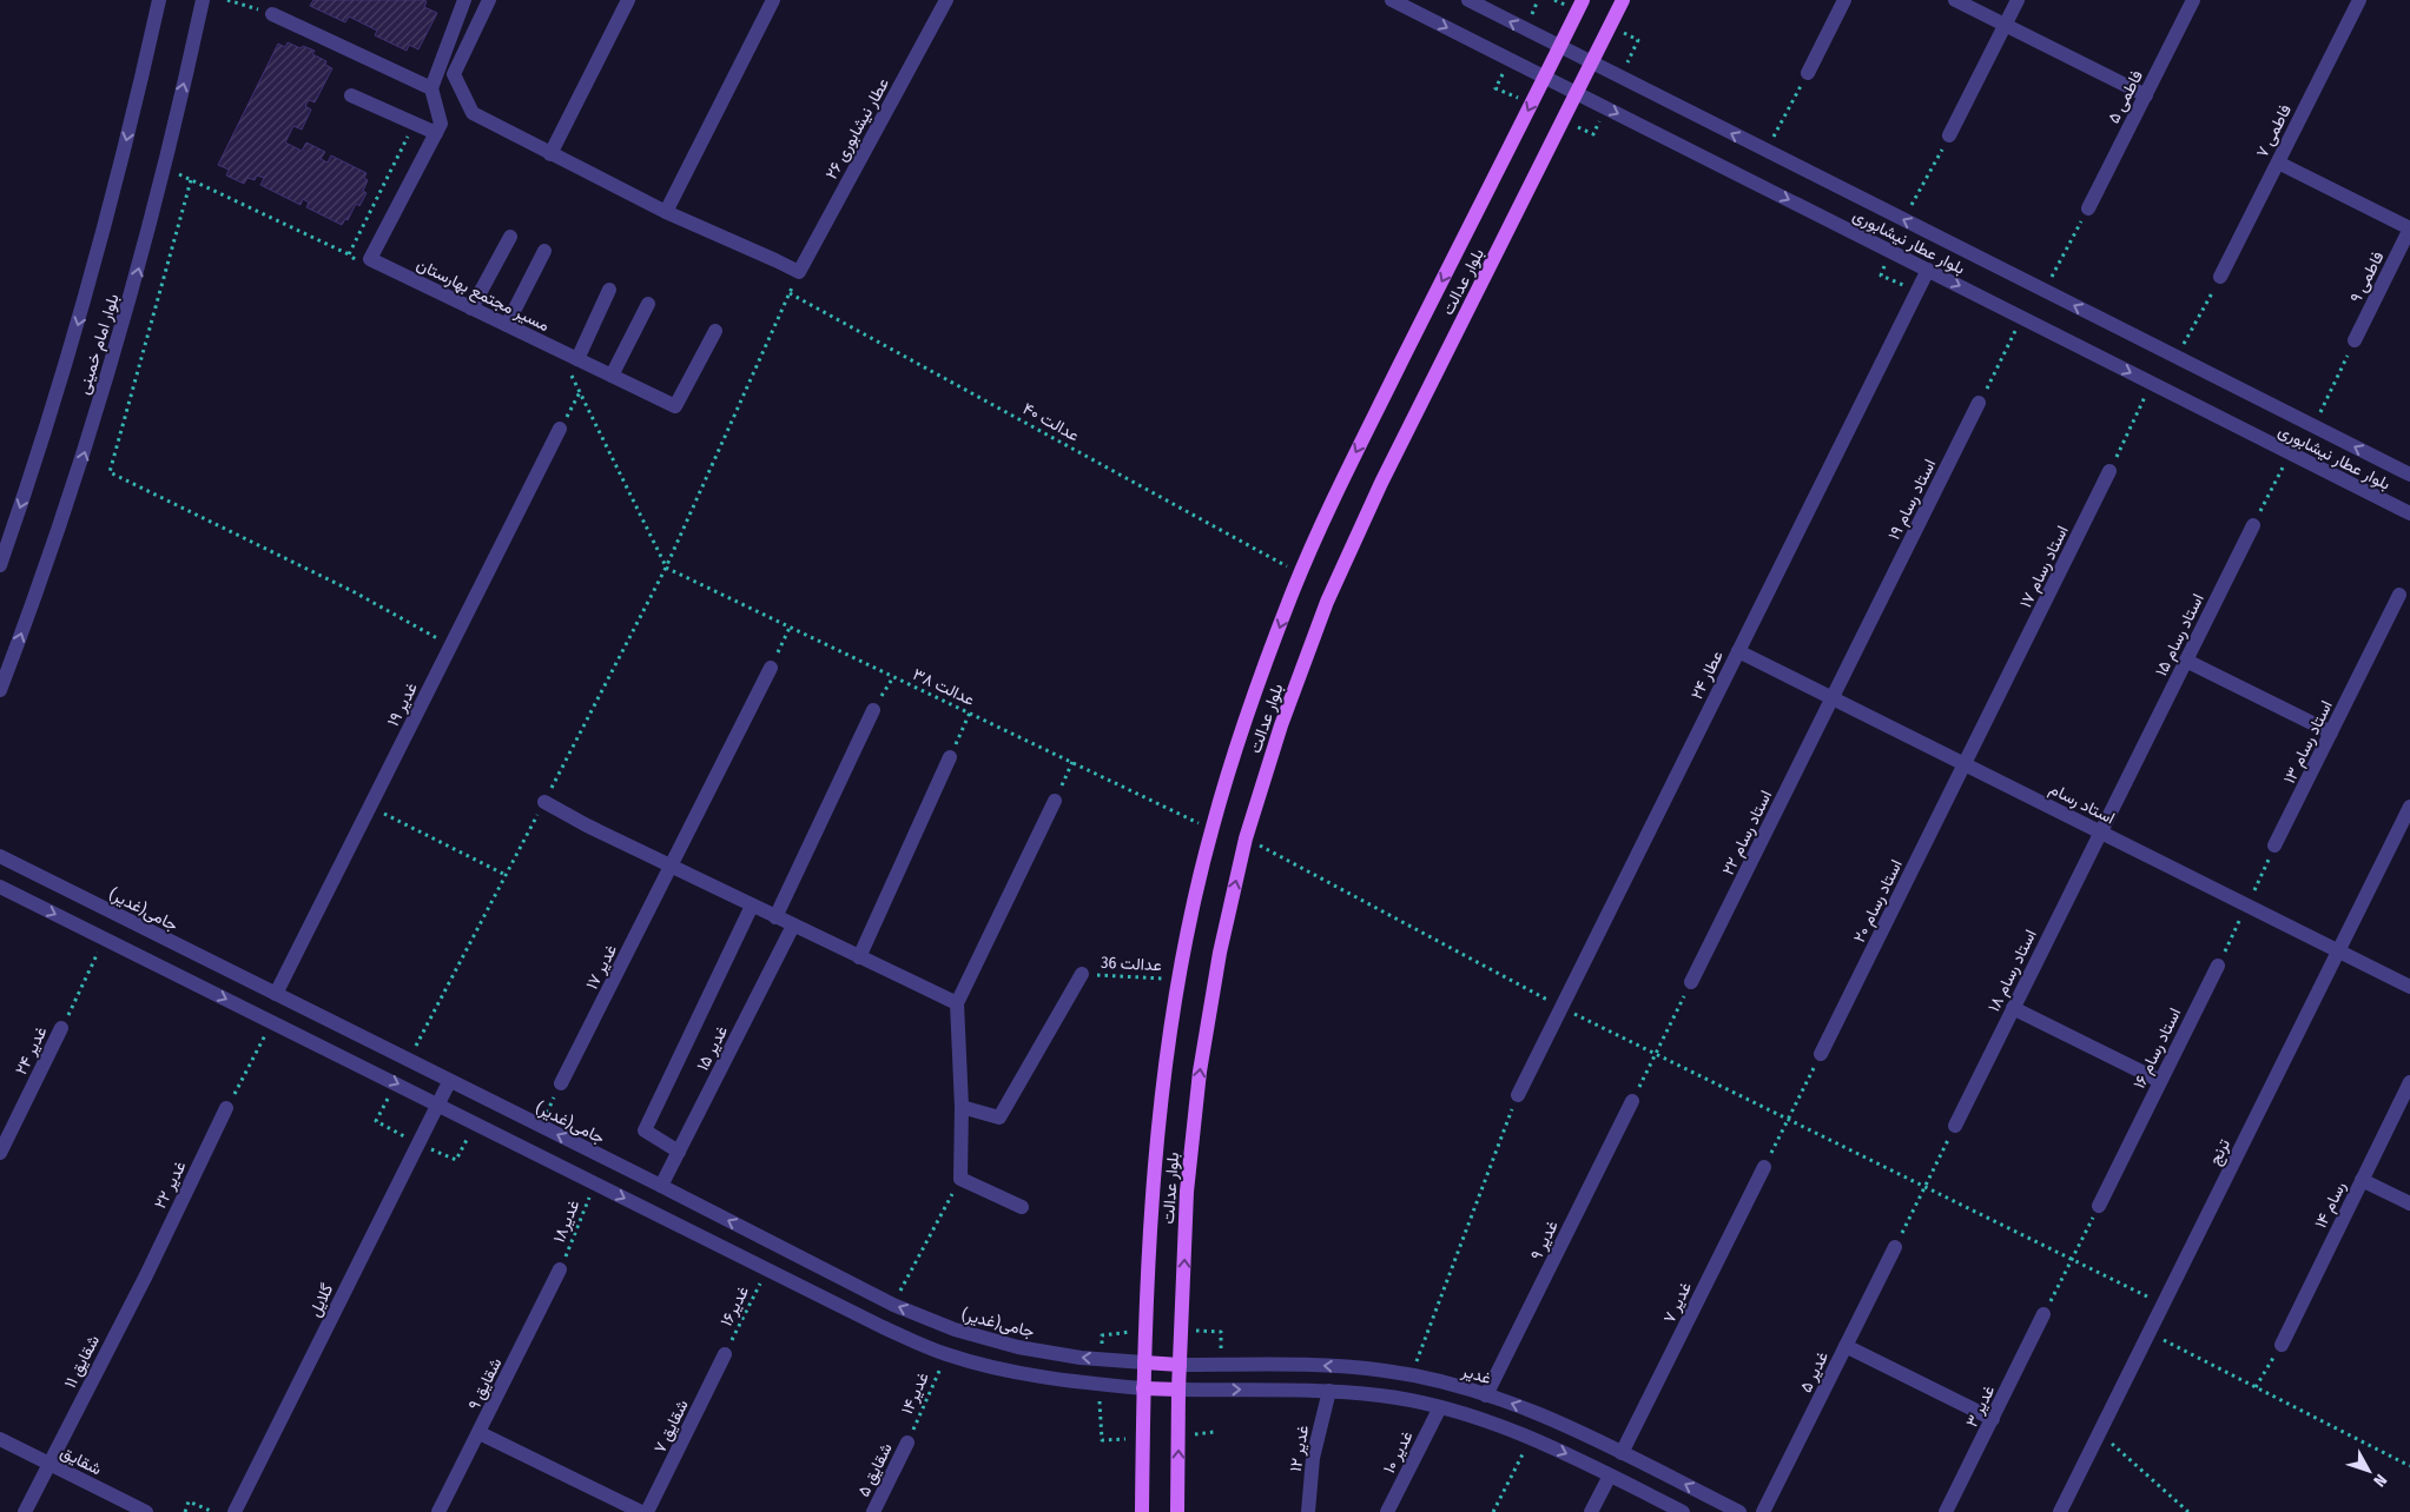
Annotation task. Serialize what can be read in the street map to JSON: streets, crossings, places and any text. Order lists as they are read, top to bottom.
{
  "streets": {
    "main road": ["بلوار عدالت"],
    "street": [
      "فاطمی ۵",
      "عطار نیشابوری ۲۶",
      "فاطمی ۷",
      "بلوار عطار نیشابوری",
      "فاطمی ۹",
      "مسیر مجتمع بهارستان",
      "بلوار امام خمینی",
      "استاد رسام ۱۹",
      "استاد رسام ۱۷",
      "استاد رسام ۱۵",
      "عطار ۲۴",
      "غدیر ۱۹",
      "استاد رسام ۱۳",
      "استاد رسام",
      "استاد رسام ۲۲",
      "استاد رسام ۲۰",
      "جامی(غدیر)",
      "غدیر ۱۷",
      "استاد رسام ۱۸",
      "غدیر ۱۵",
      "استاد رسام ۱۶",
      "غدیر ۲۴",
      "ترنج",
      "غدیر ۲۲",
      "رسام ۱۴",
      "غدیر ۹",
      "گلایل",
      "غدیر ۷",
      "شقایق ۱۱",
      "غدیر ۵",
      "غدیر",
      "شقایق ۹",
      "غدیر ۳",
      "شقایق ۷",
      "غدیر ۱۲",
      "غدیر ۱۰",
      "شقایق",
      "شقایق ۵"
    ],
    "path": [
      "عدالت ۴۰",
      "عدالت ۳۸",
      "عدالت 36",
      "غدیر۱۸",
      "غدیر۱۶",
      "غدیر۱۴"
    ]
  },
  "crossings": [
    ["بلوار عطار نیشابوری", "بلوار عدالت"],
    ["بلوار عطار نیشابوری", "عطار ۲۴"],
    ["بلوار عدالت", "عدالت ۴۰"],
    ["بلوار عدالت", "عدالت ۳۸"],
    ["بلوار عدالت", "جامی(غدیر)"],
    ["بلوار عدالت", "عدالت 36"],
    ["بلوار عدالت", "غدیر"],
    ["استاد رسام ۱۹", "استاد رسام"],
    ["استاد رسام ۱۹", "استاد رسام ۲۲"],
    ["استاد رسام ۱۷", "استاد رسام"],
    ["استاد رسام ۱۷", "استاد رسام ۲۰"],
    ["استاد رسام ۱۵", "استاد رسام"],
    ["استاد رسام ۱۵", "استاد رسام ۱۸"],
    ["عطار ۲۴", "استاد رسام"],
    ["غدیر ۱۹", "جامی(غدیر)"],
    ["استاد رسام", "استاد رسام ۲۲"],
    ["استاد رسام", "استاد رسام ۲۰"],
    ["استاد رسام", "استاد رسام ۱۸"],
    ["استاد رسام", "ترنج"],
    ["جامی(غدیر)", "غدیر ۱۵"],
    ["جامی(غدیر)", "گلایل"],
    ["غدیر ۲۲", "شقایق ۱۱"],
    ["غدیر۱۸", "شقایق ۹"],
    ["غدیر ۹", "غدیر"],
    ["غدیر ۷", "غدیر"],
    ["غدیر۱۶", "شقایق ۷"],
    ["شقایق ۱۱", "شقایق"],
    ["غدیر۱۴", "شقایق ۵"]
  ],
  "north": "bottom right"
}
